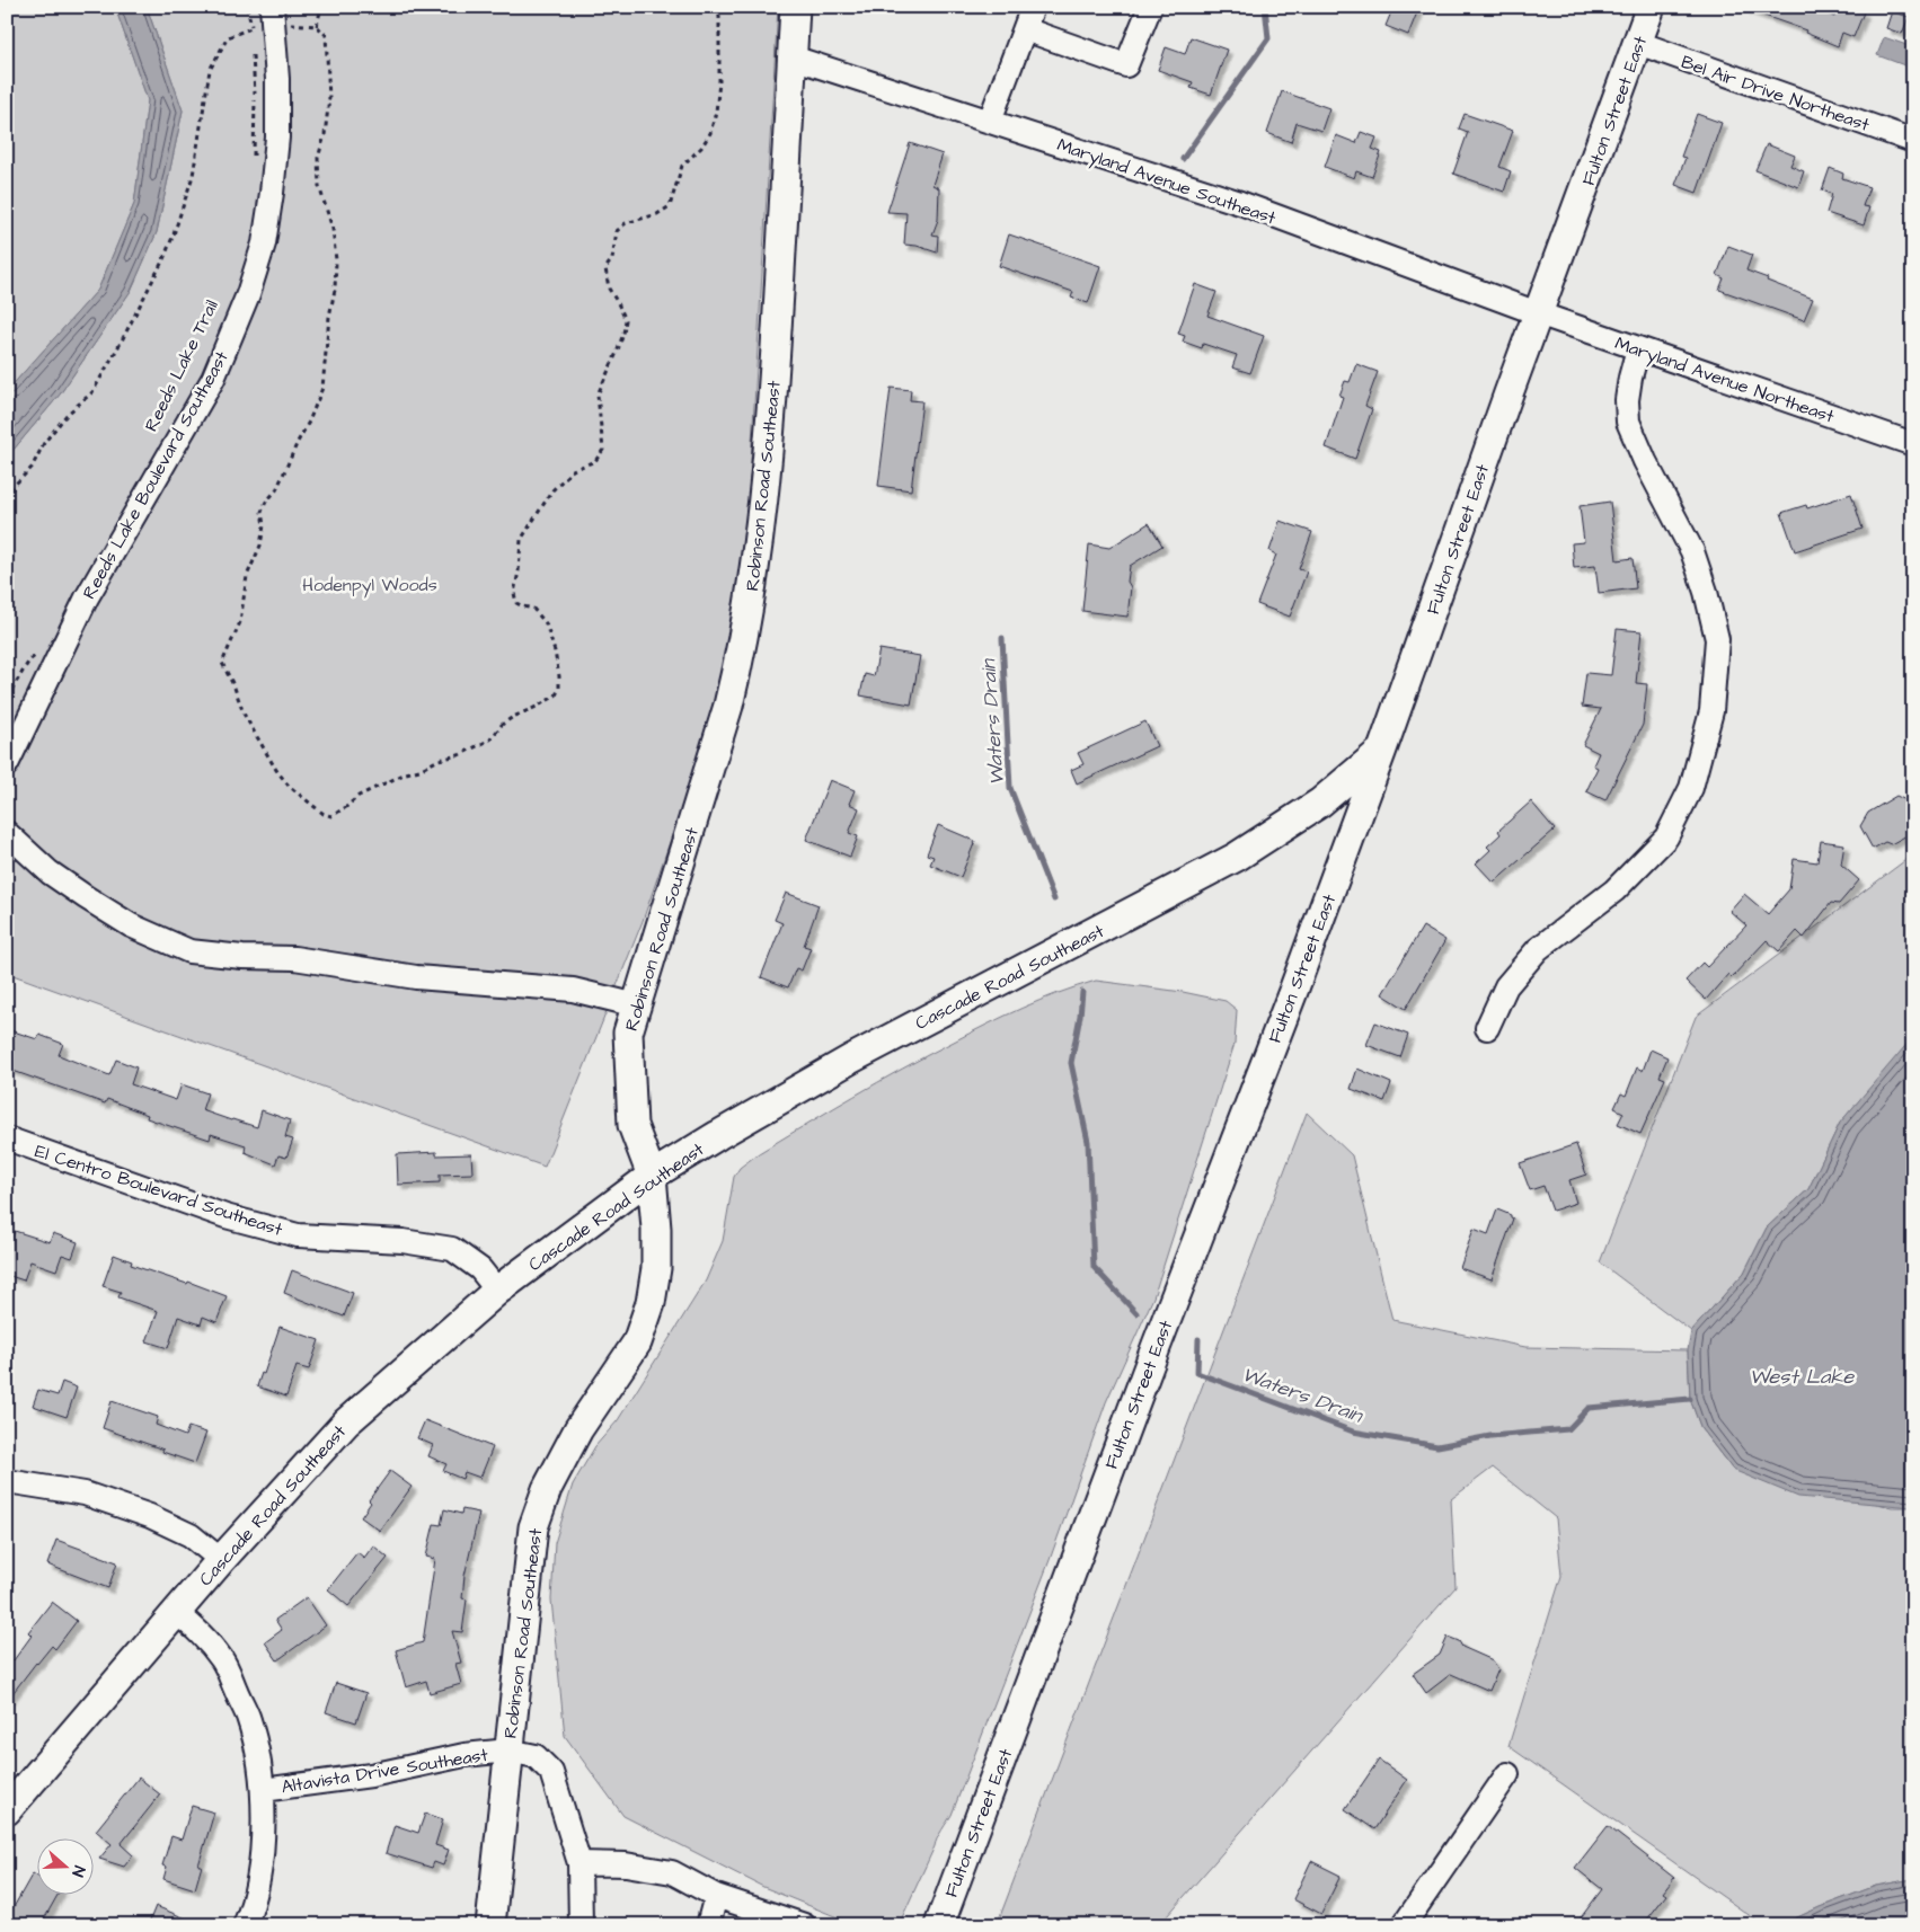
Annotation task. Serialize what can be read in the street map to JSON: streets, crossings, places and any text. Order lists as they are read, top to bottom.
{
  "streets": {
    "main road": ["Fulton Street East", "Robinson Road Southeast", "Cascade Road Southeast"],
    "street": [
      "Bel Air Drive Northeast",
      "Maryland Avenue Southeast",
      "Maryland Avenue Northeast",
      "Reeds Lake Boulevard Southeast",
      "El Centro Boulevard Southeast",
      "Altavista Drive Southeast"
    ]
  },
  "crossings": [
    ["Bel Air Drive Northeast", "Fulton Street East"],
    ["Fulton Street East", "Maryland Avenue Southeast"],
    ["Fulton Street East", "Maryland Avenue Northeast"],
    ["Fulton Street East", "Cascade Road Southeast"],
    ["Maryland Avenue Southeast", "Maryland Avenue Northeast"],
    ["Maryland Avenue Southeast", "Robinson Road Southeast"],
    ["Robinson Road Southeast", "Cascade Road Southeast"],
    ["Robinson Road Southeast", "Altavista Drive Southeast"],
    ["Cascade Road Southeast", "El Centro Boulevard Southeast"],
    ["Cascade Road Southeast", "Altavista Drive Southeast"]
  ],
  "water": ["Waters Drain", "West Lake"],
  "parks": ["Hodenpyl Woods"],
  "north": "right"
}
